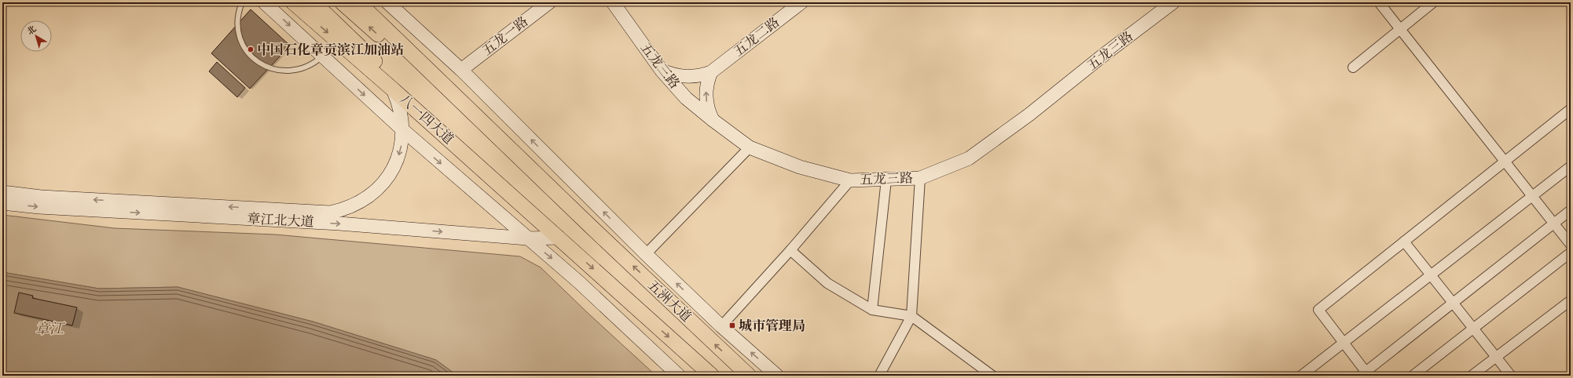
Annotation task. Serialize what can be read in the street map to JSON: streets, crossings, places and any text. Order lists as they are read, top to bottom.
{
  "streets": {
    "main road": ["八一四大道", "五洲大道"],
    "street": [
      "五龙一路",
      "五龙二路",
      "五龙三路",
      "章江北大道"
    ]
  },
  "crossings": [
    ["八一四大道", "章江北大道"],
    ["八一四大道", "五洲大道"],
    ["章江北大道", "五洲大道"]
  ],
  "water": ["章江"],
  "places": {
    "other": ["中国石化章贡滨江加油站"],
    "transit": ["城市管理局"]
  },
  "north": "top left"
}
